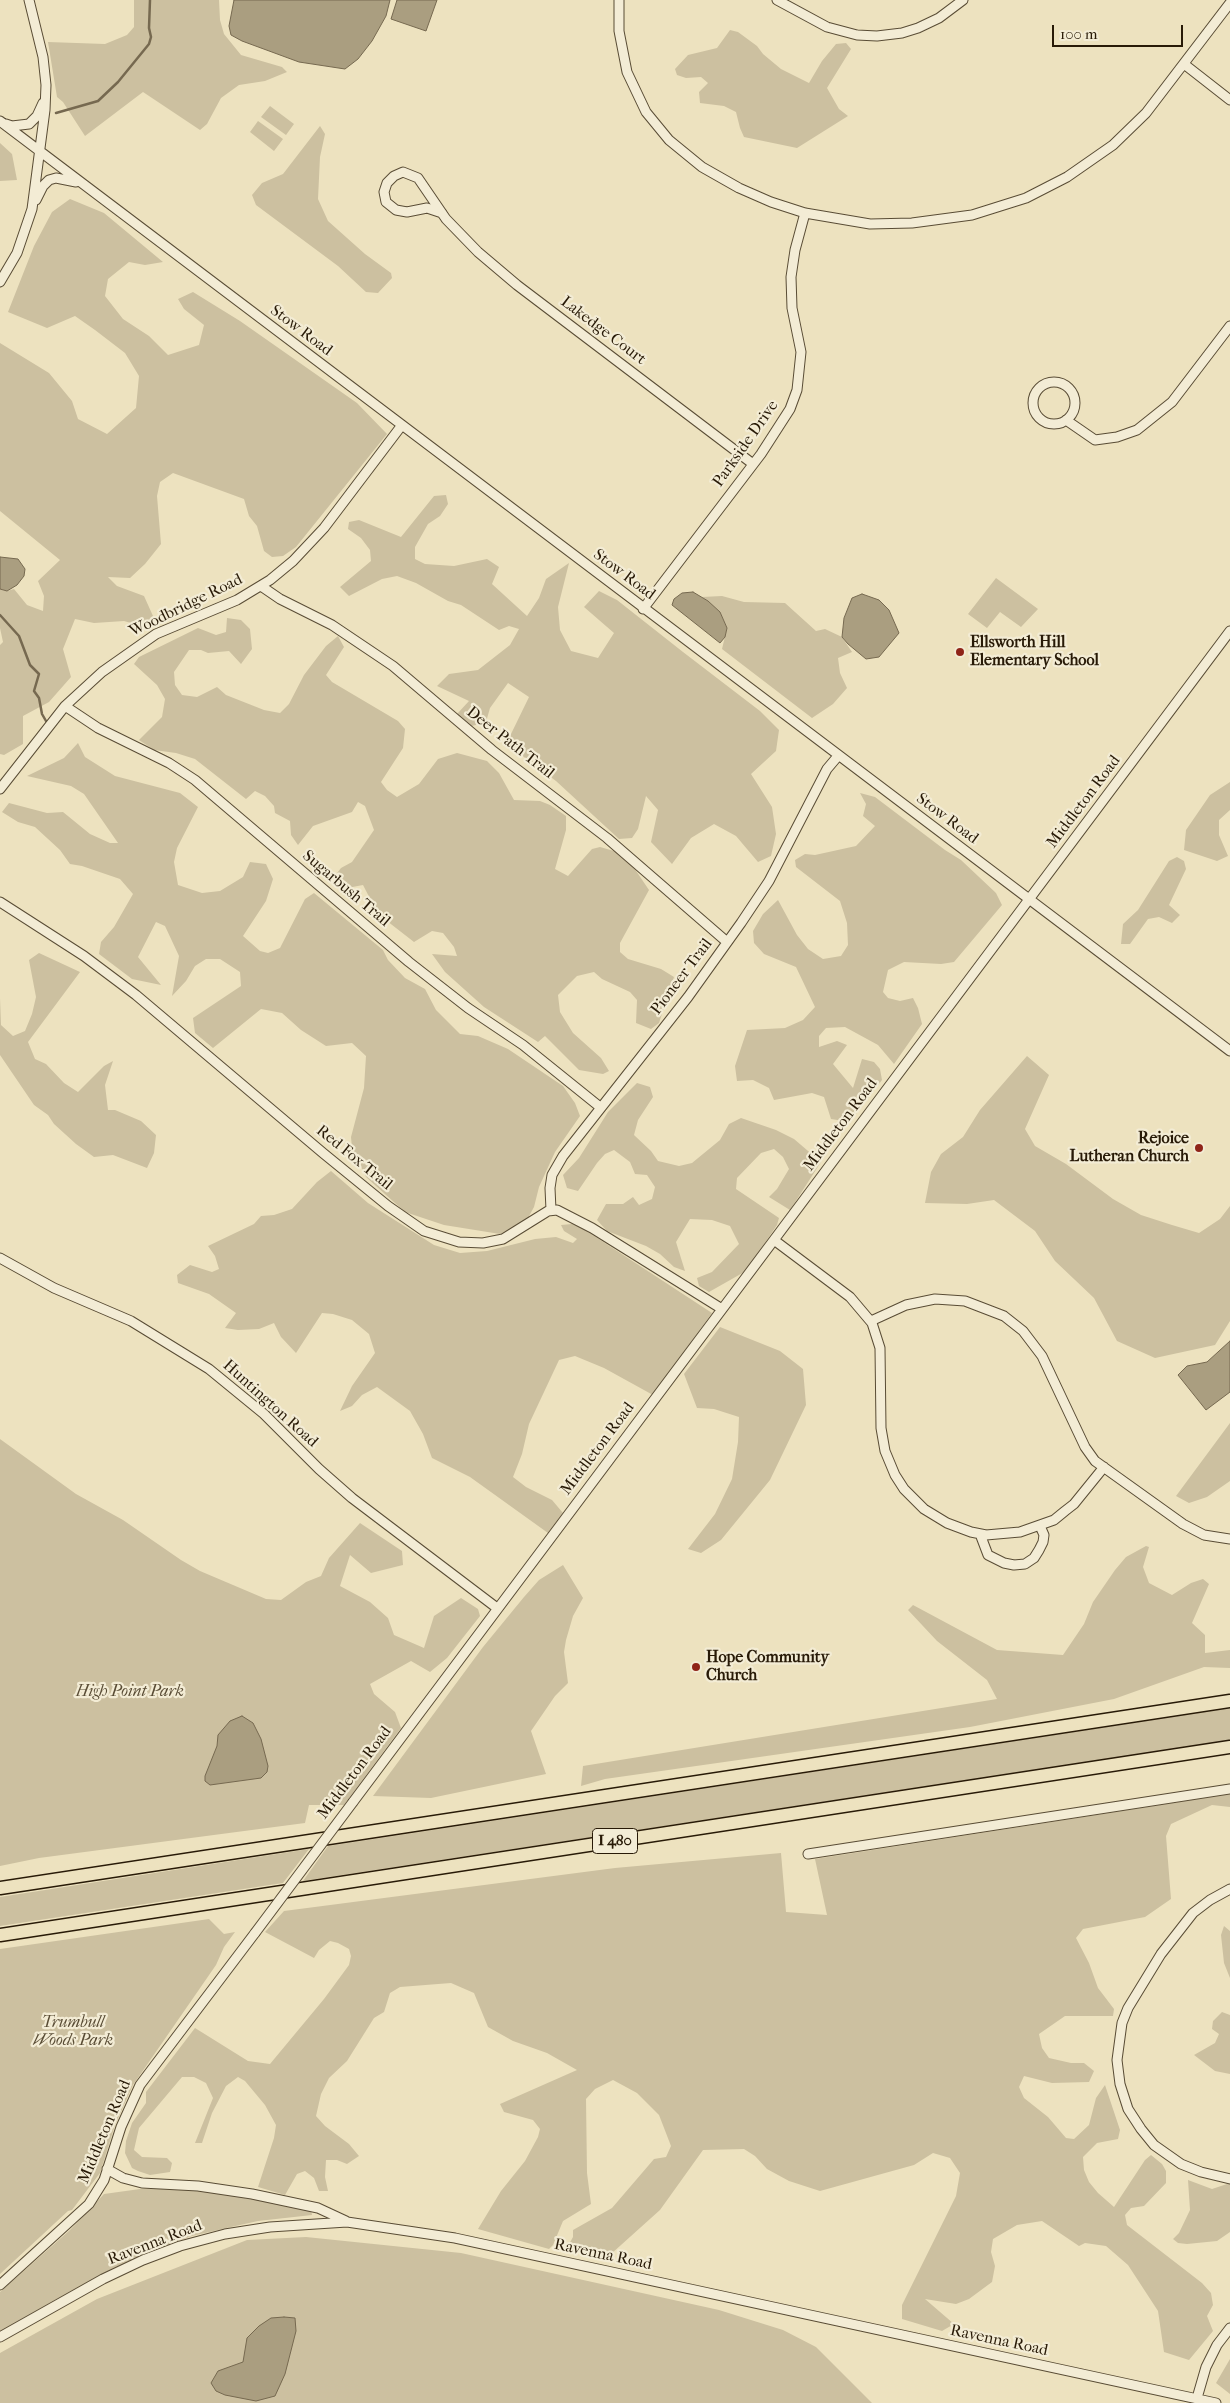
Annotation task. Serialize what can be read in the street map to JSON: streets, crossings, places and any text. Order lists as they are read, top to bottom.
{
  "streets": {
    "highway": ["I 480"],
    "street": [
      "Stow Road",
      "Lakedge Court",
      "Parkside Drive",
      "Woodbridge Road",
      "Deer Path Trail",
      "Middleton Road",
      "Sugarbush Trail",
      "Pioneer Trail",
      "Red Fox Trail",
      "Huntington Road",
      "Ravenna Road"
    ]
  },
  "crossings": [
    ["Stow Road", "Parkside Drive"],
    ["Stow Road", "Woodbridge Road"],
    ["Stow Road", "Middleton Road"],
    ["Stow Road", "Pioneer Trail"],
    ["Lakedge Court", "Parkside Drive"],
    ["Woodbridge Road", "Deer Path Trail"],
    ["Woodbridge Road", "Sugarbush Trail"],
    ["Deer Path Trail", "Pioneer Trail"],
    ["Middleton Road", "Huntington Road"],
    ["Sugarbush Trail", "Pioneer Trail"],
    ["Pioneer Trail", "Red Fox Trail"]
  ],
  "parks": ["High Point Park", "Trumbull Woods Park"],
  "places": ["Ellsworth Hill Elementary School", "Rejoice Lutheran Church", "Hope Community Church"],
  "scale_bar": "100 m"
}
